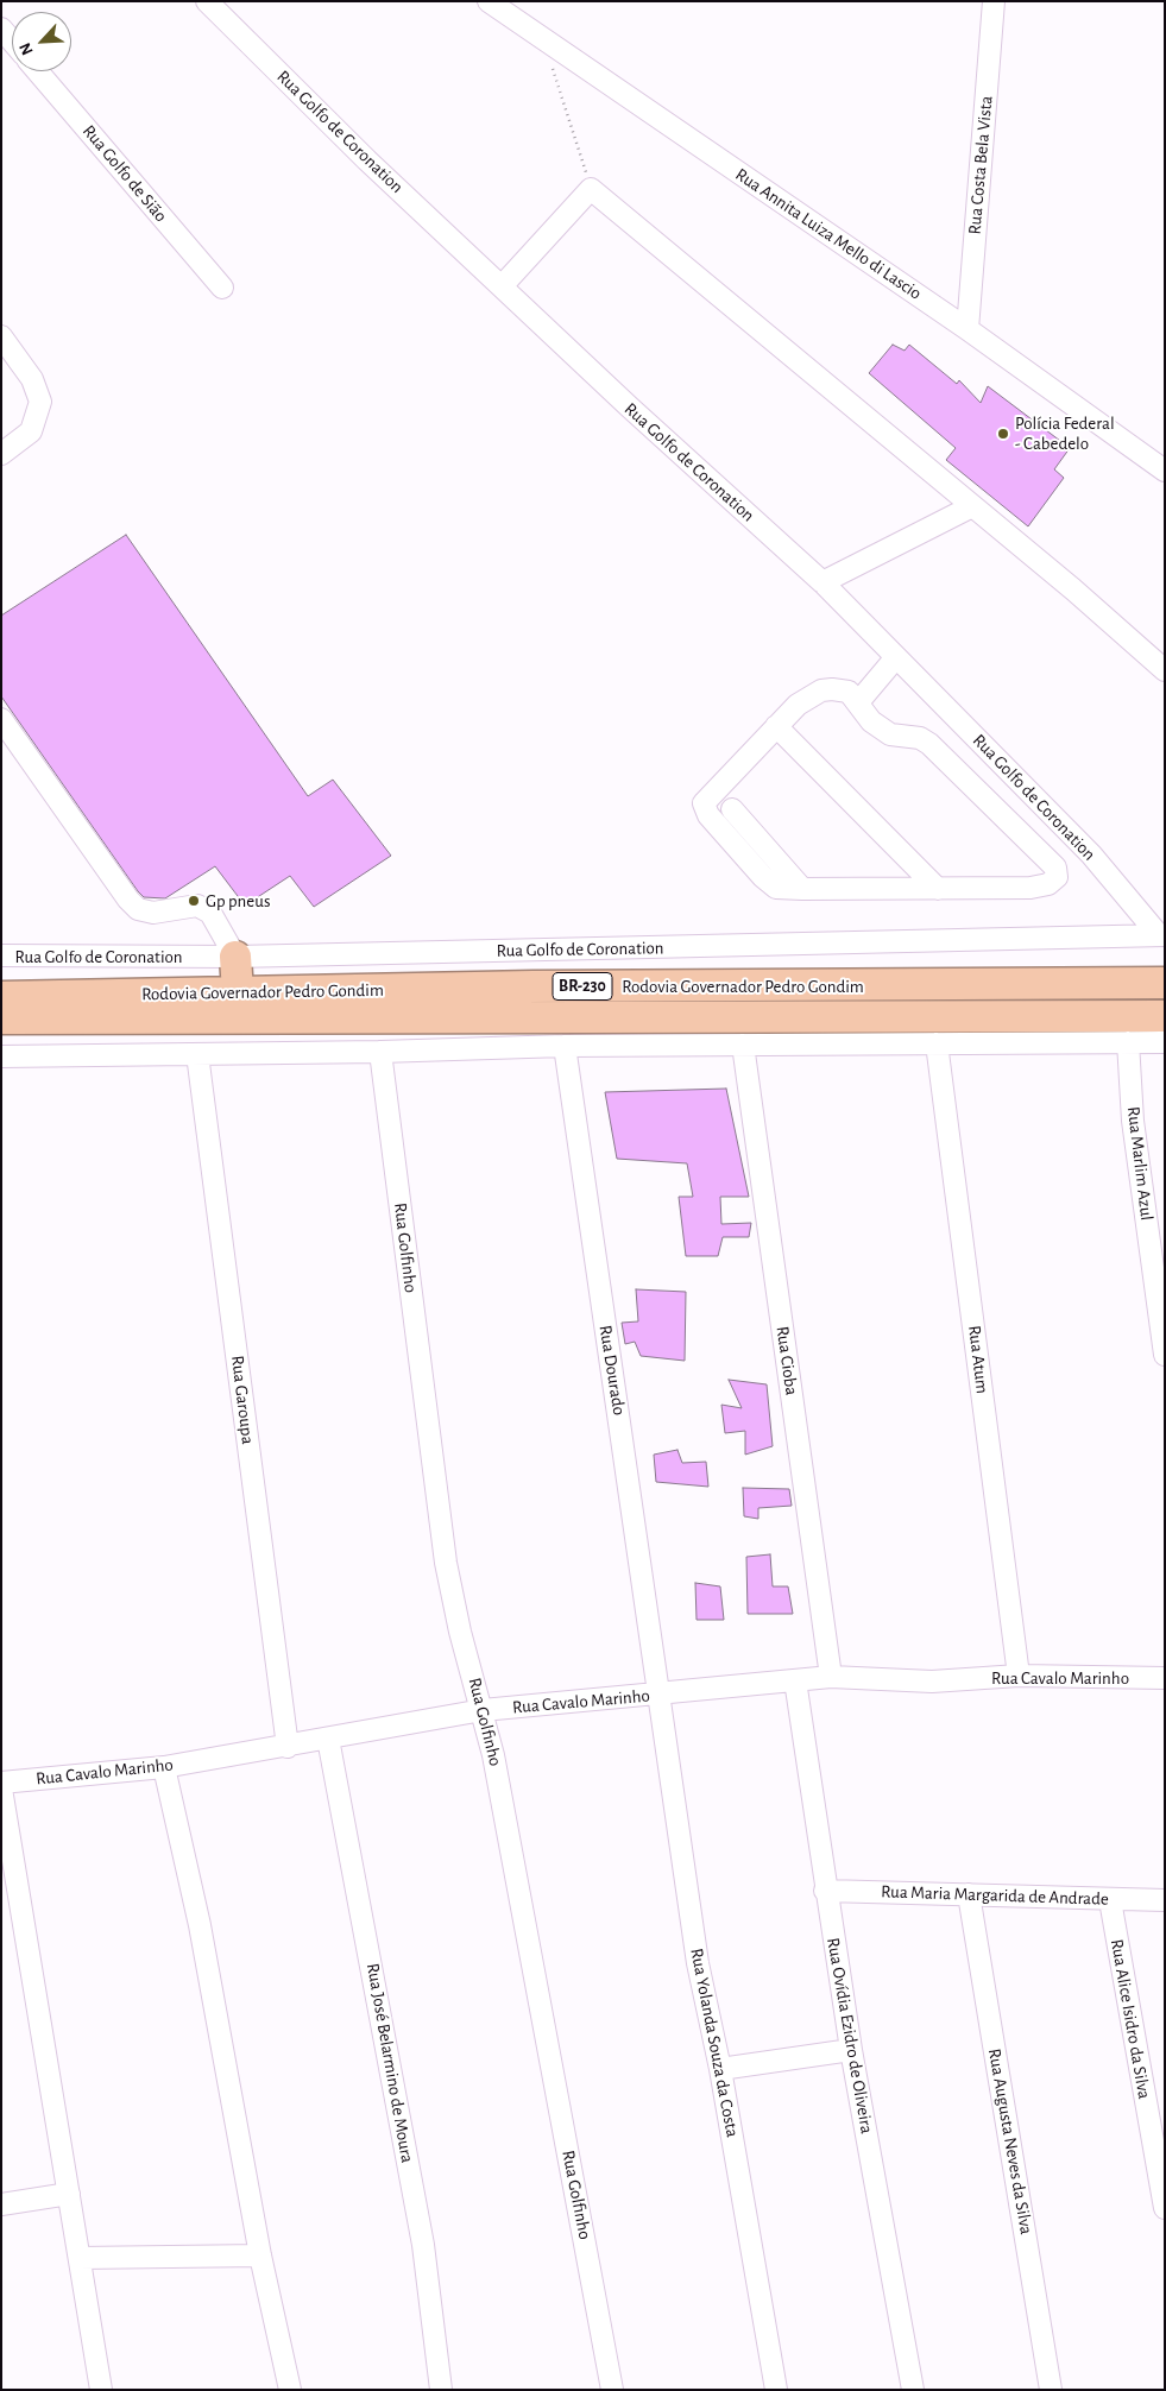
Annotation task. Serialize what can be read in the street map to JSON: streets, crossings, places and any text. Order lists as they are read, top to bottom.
{
  "streets": {
    "highway": ["BR-230", "Rodovia Governador Pedro Gondim"],
    "street": [
      "Rua Golfo de Coronation",
      "Rua Costa Bela Vista",
      "Rua Golfo de Sião",
      "Rua Annita Luiza Mello di Lascio",
      "Rua Marlim Azul",
      "Rua Golfinho",
      "Rua Atum",
      "Rua Cioba",
      "Rua Dourado",
      "Rua Garoupa",
      "Rua Cavalo Marinho",
      "Rua Maria Margarida de Andrade",
      "Rua Alice Isidro da Silva",
      "Rua Ovídia Ezidro de Oliveira",
      "Rua Yolanda Souza da Costa",
      "Rua José Belarmino de Moura",
      "Rua Augusta Neves da Silva"
    ]
  },
  "crossings": [
    ["Rua Costa Bela Vista", "Rua Annita Luiza Mello di Lascio"],
    ["Rua Golfinho", "Rua Cavalo Marinho"],
    ["Rua Atum", "Rua Cavalo Marinho"],
    ["Rua Cioba", "Rua Cavalo Marinho"],
    ["Rua Dourado", "Rua Cavalo Marinho"],
    ["Rua Dourado", "Rua Yolanda Souza da Costa"],
    ["Rua Garoupa", "Rua Cavalo Marinho"],
    ["Rua Cavalo Marinho", "Rua Ovídia Ezidro de Oliveira"],
    ["Rua Cavalo Marinho", "Rua Yolanda Souza da Costa"],
    ["Rua Cavalo Marinho", "Rua José Belarmino de Moura"],
    ["Rua Maria Margarida de Andrade", "Rua Alice Isidro da Silva"],
    ["Rua Maria Margarida de Andrade", "Rua Ovídia Ezidro de Oliveira"],
    ["Rua Maria Margarida de Andrade", "Rua Augusta Neves da Silva"]
  ],
  "places": ["Polícia Federal - Cabedelo", "Gp pneus"],
  "north": "bottom left"
}
